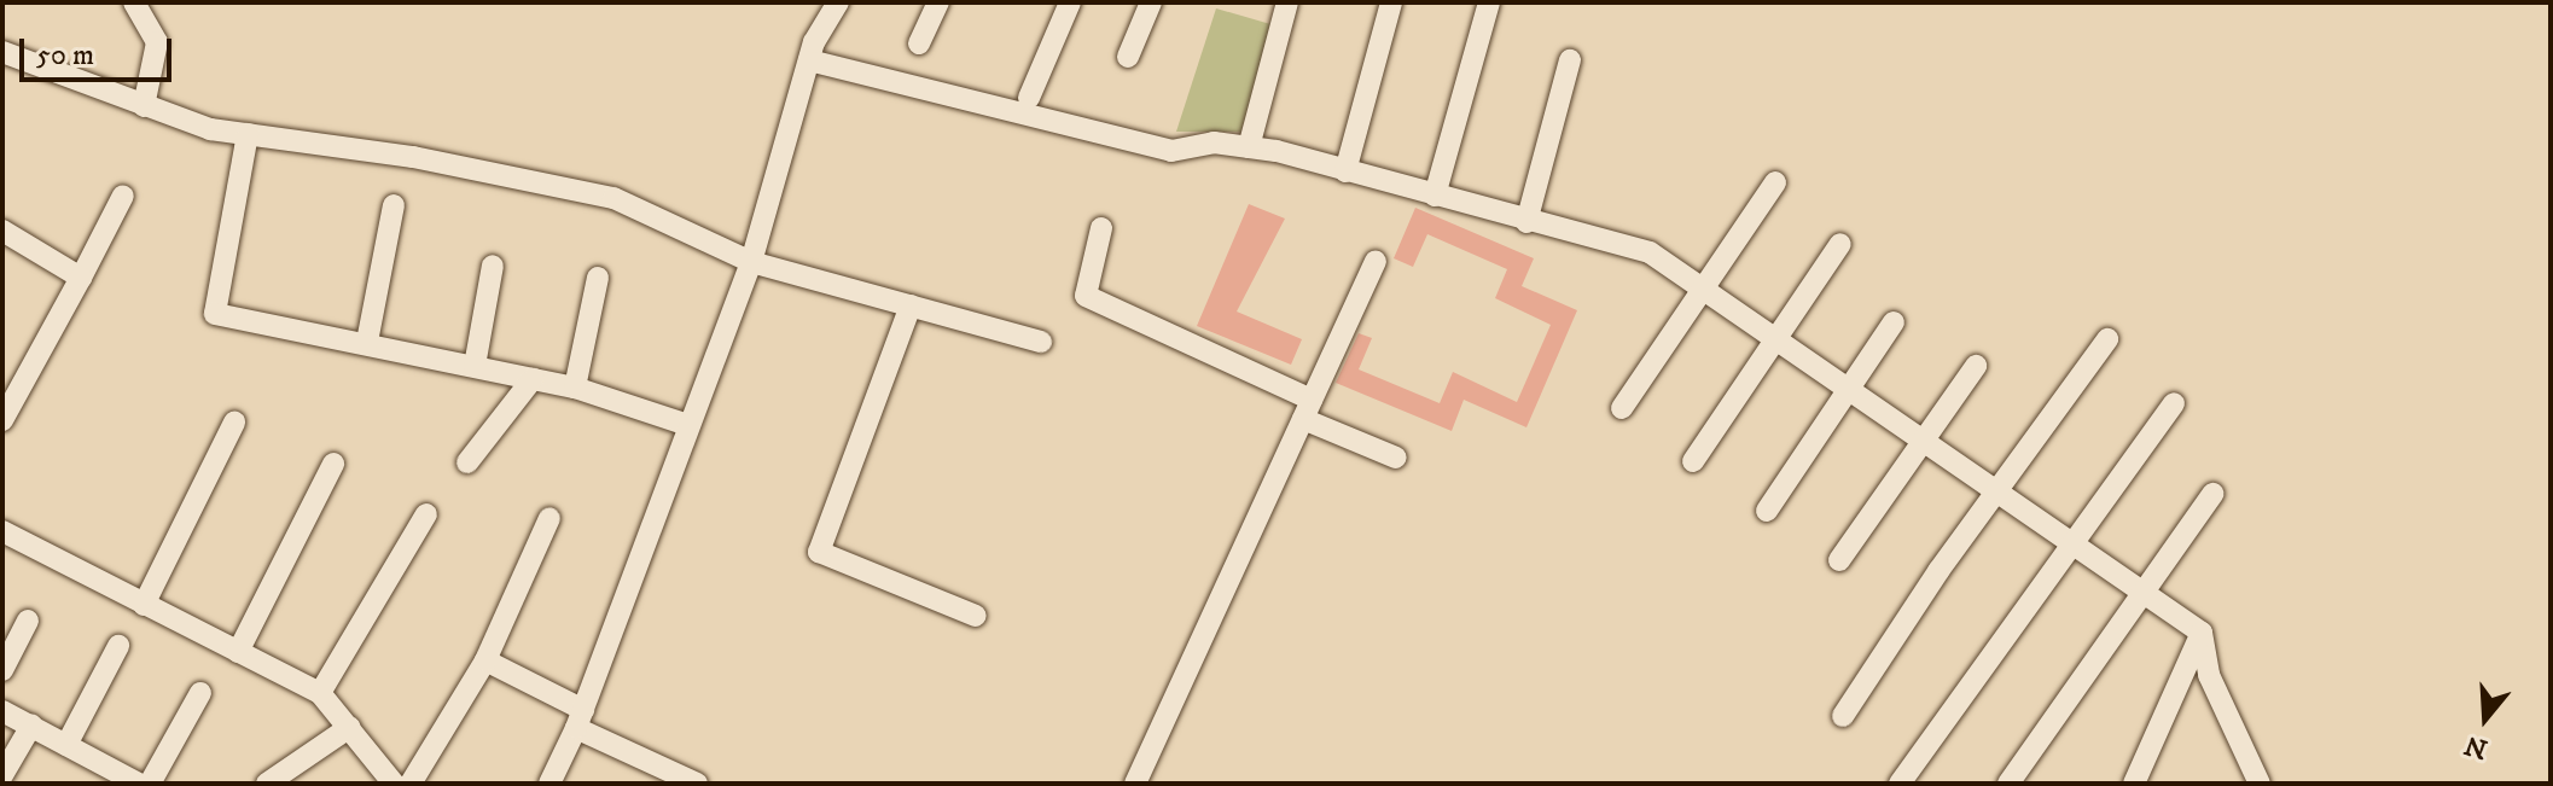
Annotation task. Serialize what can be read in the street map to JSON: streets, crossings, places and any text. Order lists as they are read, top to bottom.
{
  "scale_bar": "50 m",
  "north": "bottom"
}
